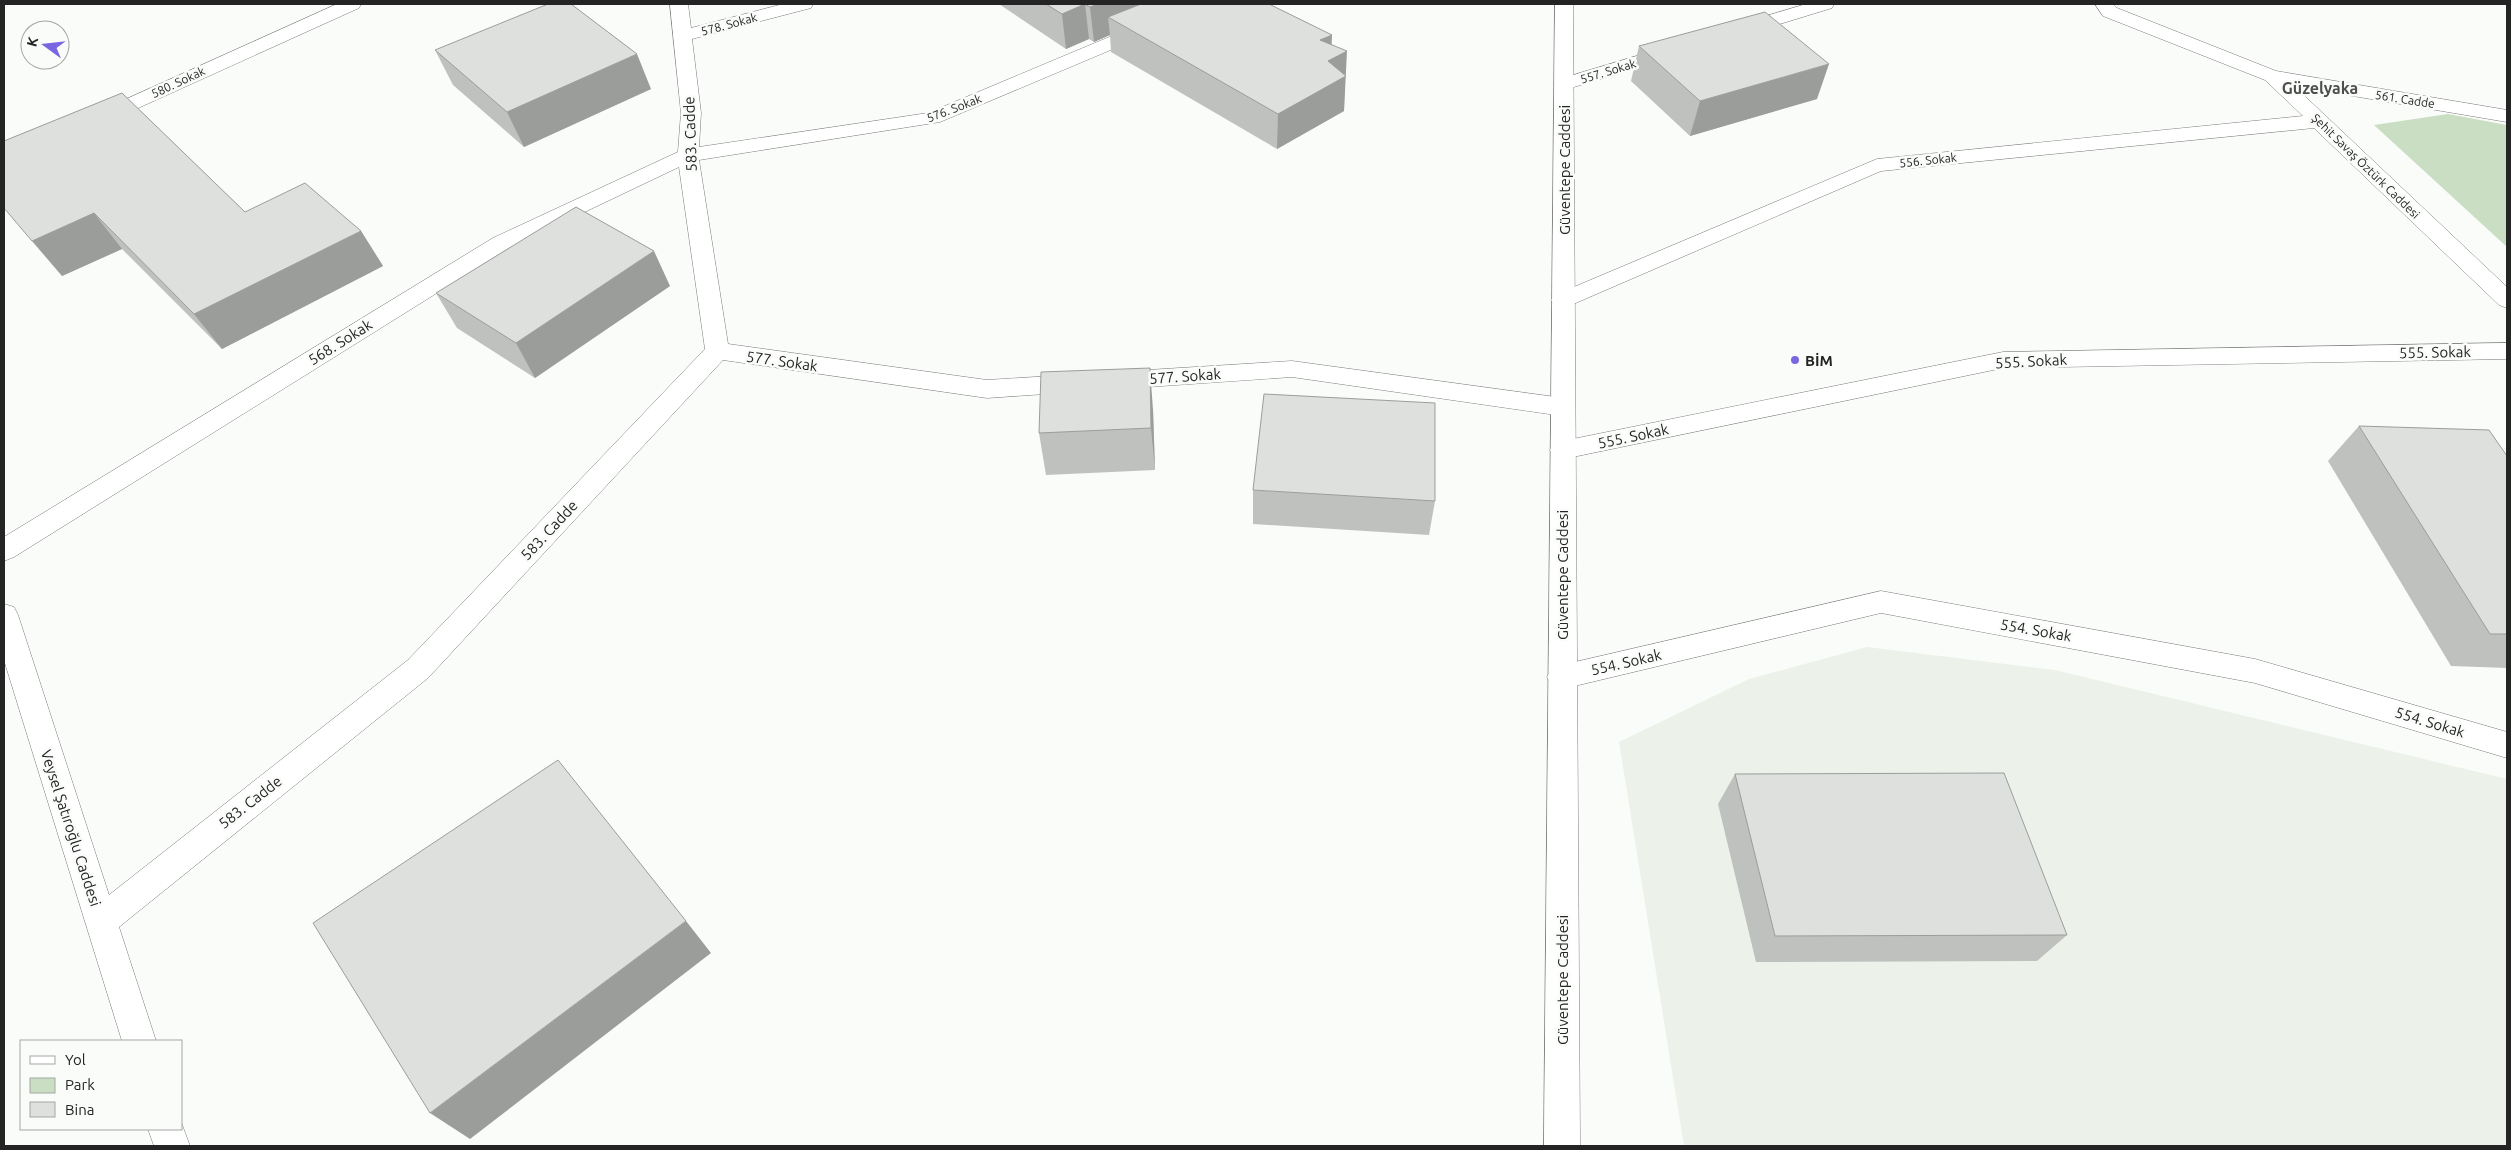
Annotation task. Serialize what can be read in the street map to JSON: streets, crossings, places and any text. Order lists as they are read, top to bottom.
{
  "streets": {
    "street": [
      "578. Sokak",
      "557. Sokak",
      "580. Sokak",
      "561. Cadde",
      "576. Sokak",
      "583. Cadde",
      "556. Sokak",
      "Şehit Savaş Öztürk Caddesi",
      "Güventepe Caddesi",
      "568. Sokak",
      "555. Sokak",
      "577. Sokak",
      "554. Sokak",
      "Veysel Şatıroğlu Caddesi"
    ]
  },
  "crossings": [
    ["578. Sokak", "583. Cadde"],
    ["557. Sokak", "Güventepe Caddesi"],
    ["561. Cadde", "Şehit Savaş Öztürk Caddesi"],
    ["576. Sokak", "583. Cadde"],
    ["576. Sokak", "568. Sokak"],
    ["583. Cadde", "568. Sokak"],
    ["583. Cadde", "577. Sokak"],
    ["583. Cadde", "Veysel Şatıroğlu Caddesi"],
    ["556. Sokak", "Şehit Savaş Öztürk Caddesi"],
    ["556. Sokak", "Güventepe Caddesi"],
    ["Güventepe Caddesi", "555. Sokak"],
    ["Güventepe Caddesi", "577. Sokak"],
    ["Güventepe Caddesi", "554. Sokak"]
  ],
  "districts": ["Güzelyaka"],
  "places": ["BİM"],
  "legend": ["Yol", "Park", "Bina"],
  "north": "left"
}
